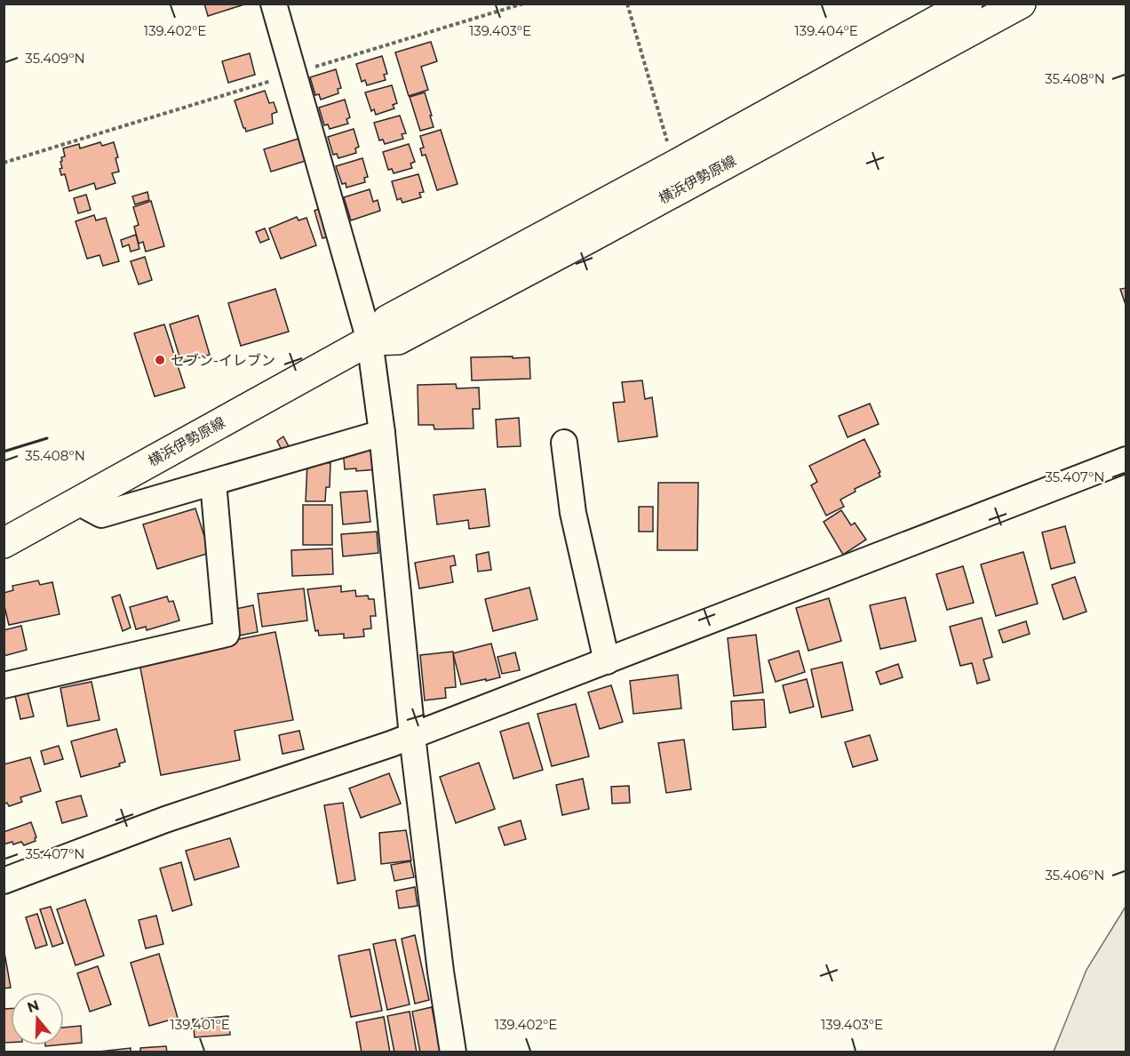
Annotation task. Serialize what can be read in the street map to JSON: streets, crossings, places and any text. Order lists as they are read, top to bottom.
{
  "streets": {
    "main road": ["横浜伊勢原線"]
  },
  "places": ["セブン-イレブン"],
  "north": "top",
  "coordinates": [
    "139.402°E",
    "139.403°E",
    "139.404°E",
    "35.409°N",
    "35.408°N",
    "35.407°N",
    "35.406°N",
    "139.401°E"
  ]
}
